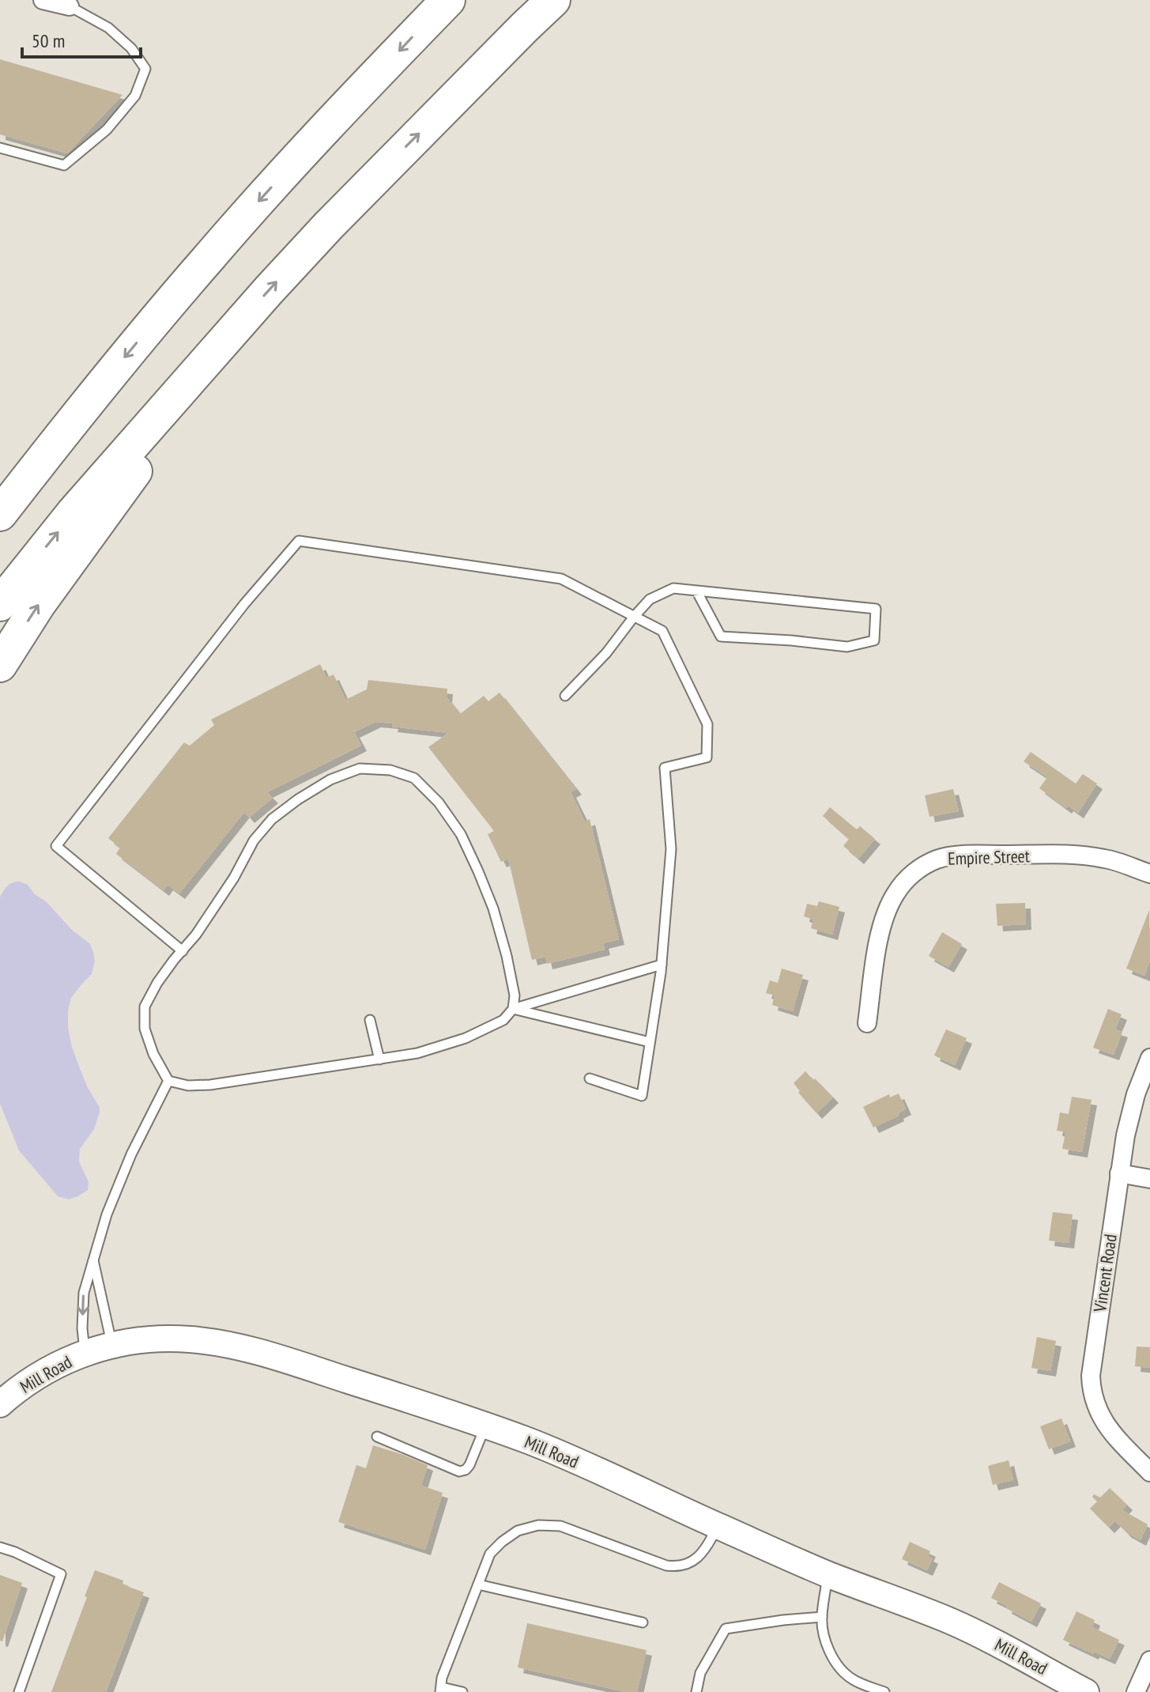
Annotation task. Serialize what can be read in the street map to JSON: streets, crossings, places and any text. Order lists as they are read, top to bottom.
{
  "streets": {
    "main road": ["Mill Road"],
    "street": ["Empire Street", "Vincent Road"]
  },
  "scale_bar": "50 m"
}
